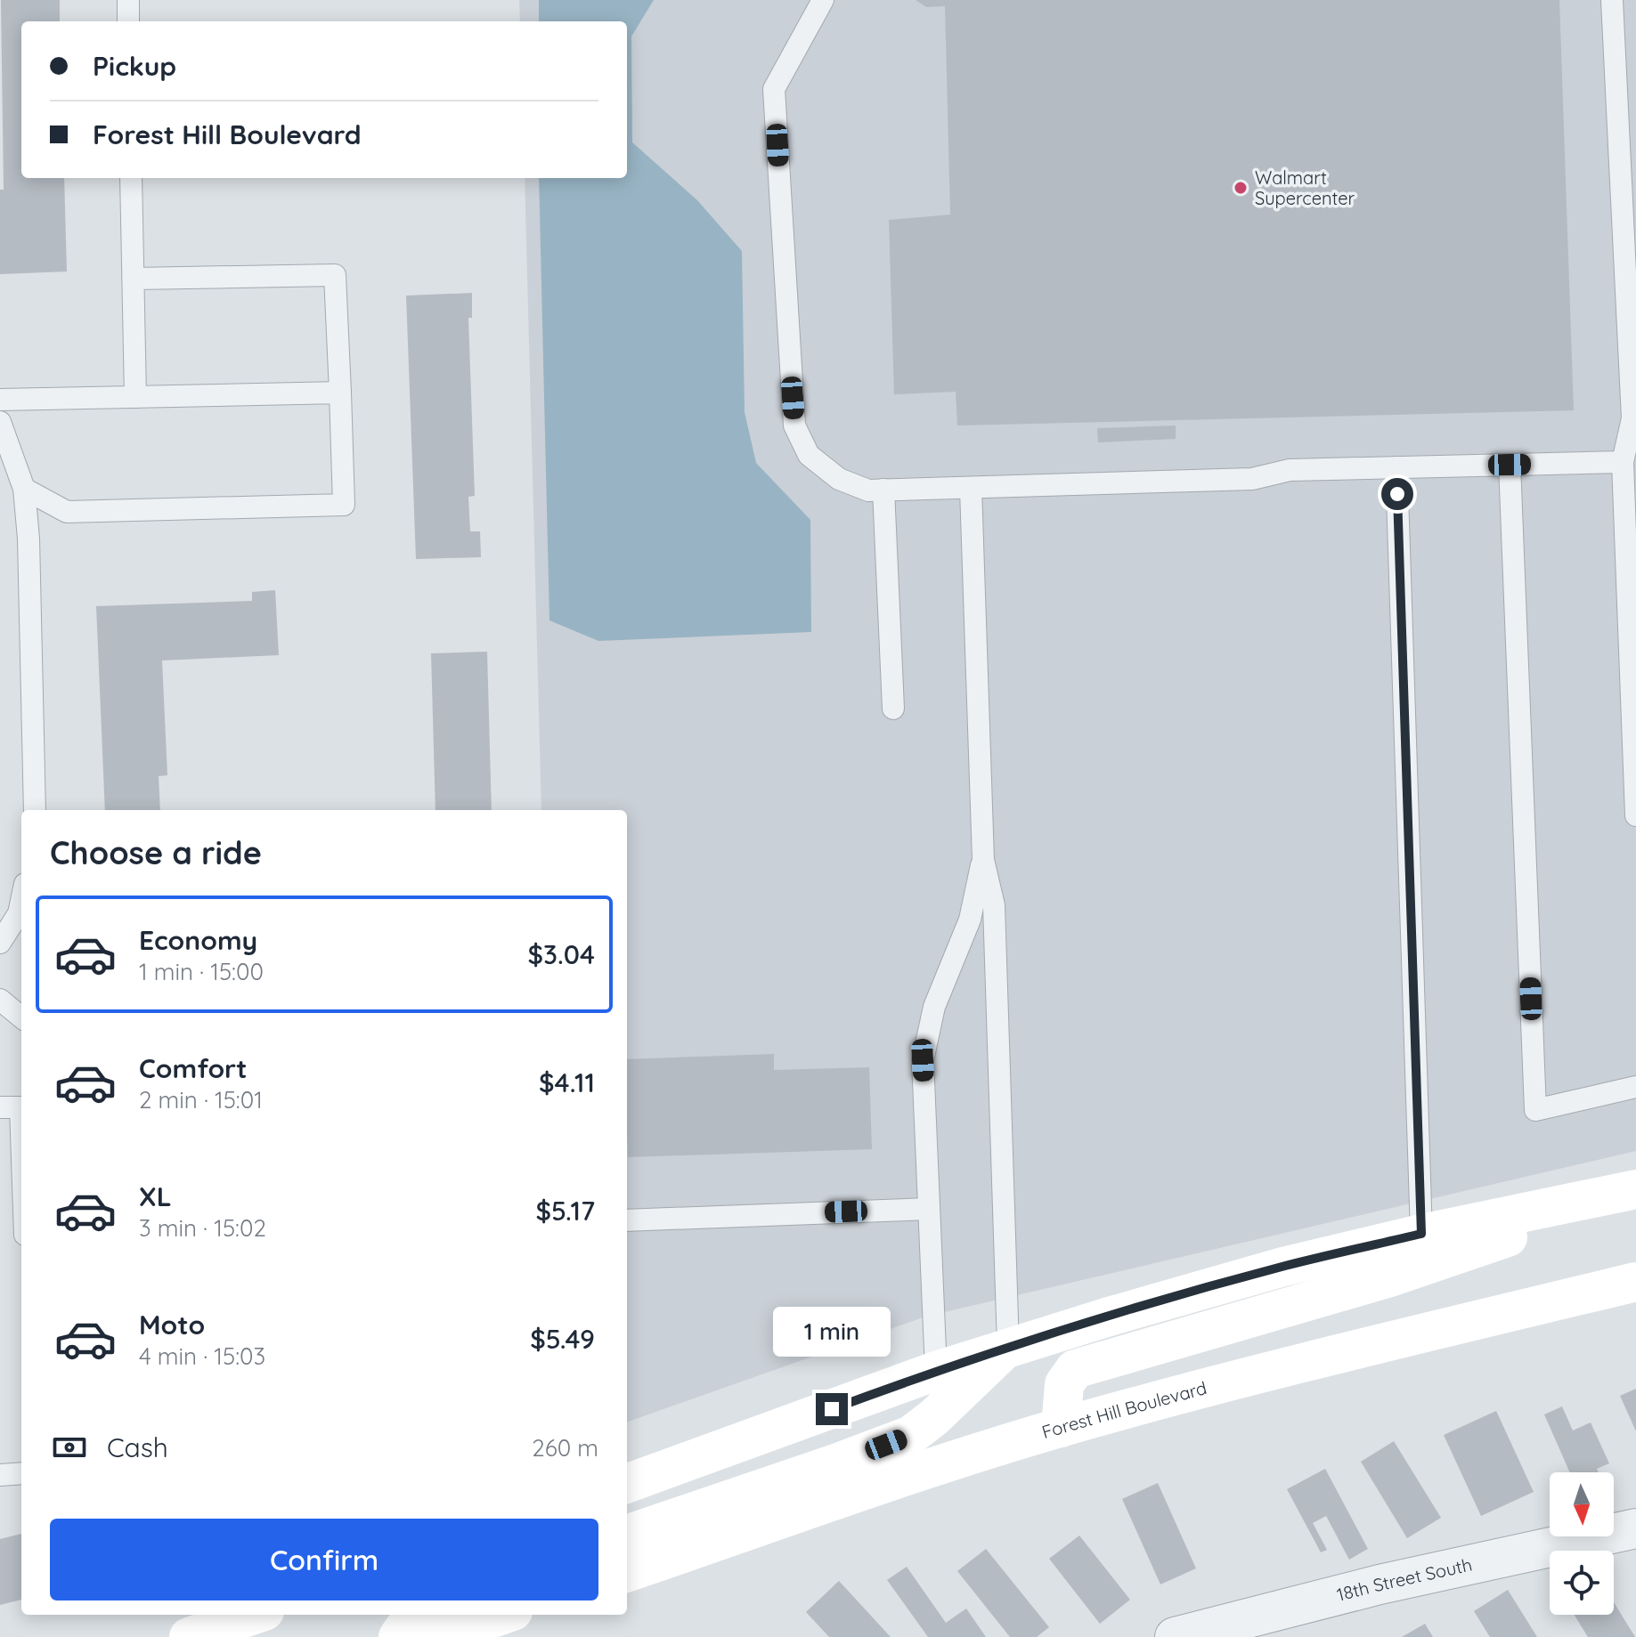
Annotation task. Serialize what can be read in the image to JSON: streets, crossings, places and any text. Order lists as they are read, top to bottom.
{
  "streets": {
    "main road": ["Forest Hill Boulevard"],
    "street": ["18th Street South"]
  },
  "places": ["Walmart Supercenter"],
  "north": "bottom",
  "page": {
    "banner": ["Pickup", "Forest Hill Boulevard"],
    "heading": "Choose a ride",
    "list": [
      {
        "name": "Economy",
        "note": "1 min · 15:00",
        "value": "$3.04"
      },
      {
        "name": "Comfort",
        "note": "2 min · 15:01",
        "value": "$4.11"
      },
      {
        "name": "XL",
        "note": "3 min · 15:02",
        "value": "$5.17"
      },
      {
        "name": "Moto",
        "note": "4 min · 15:03",
        "value": "$5.49"
      }
    ],
    "bubble": "1 min",
    "pay": ["Cash", "260 m"],
    "buttons": "Confirm"
  }
}
